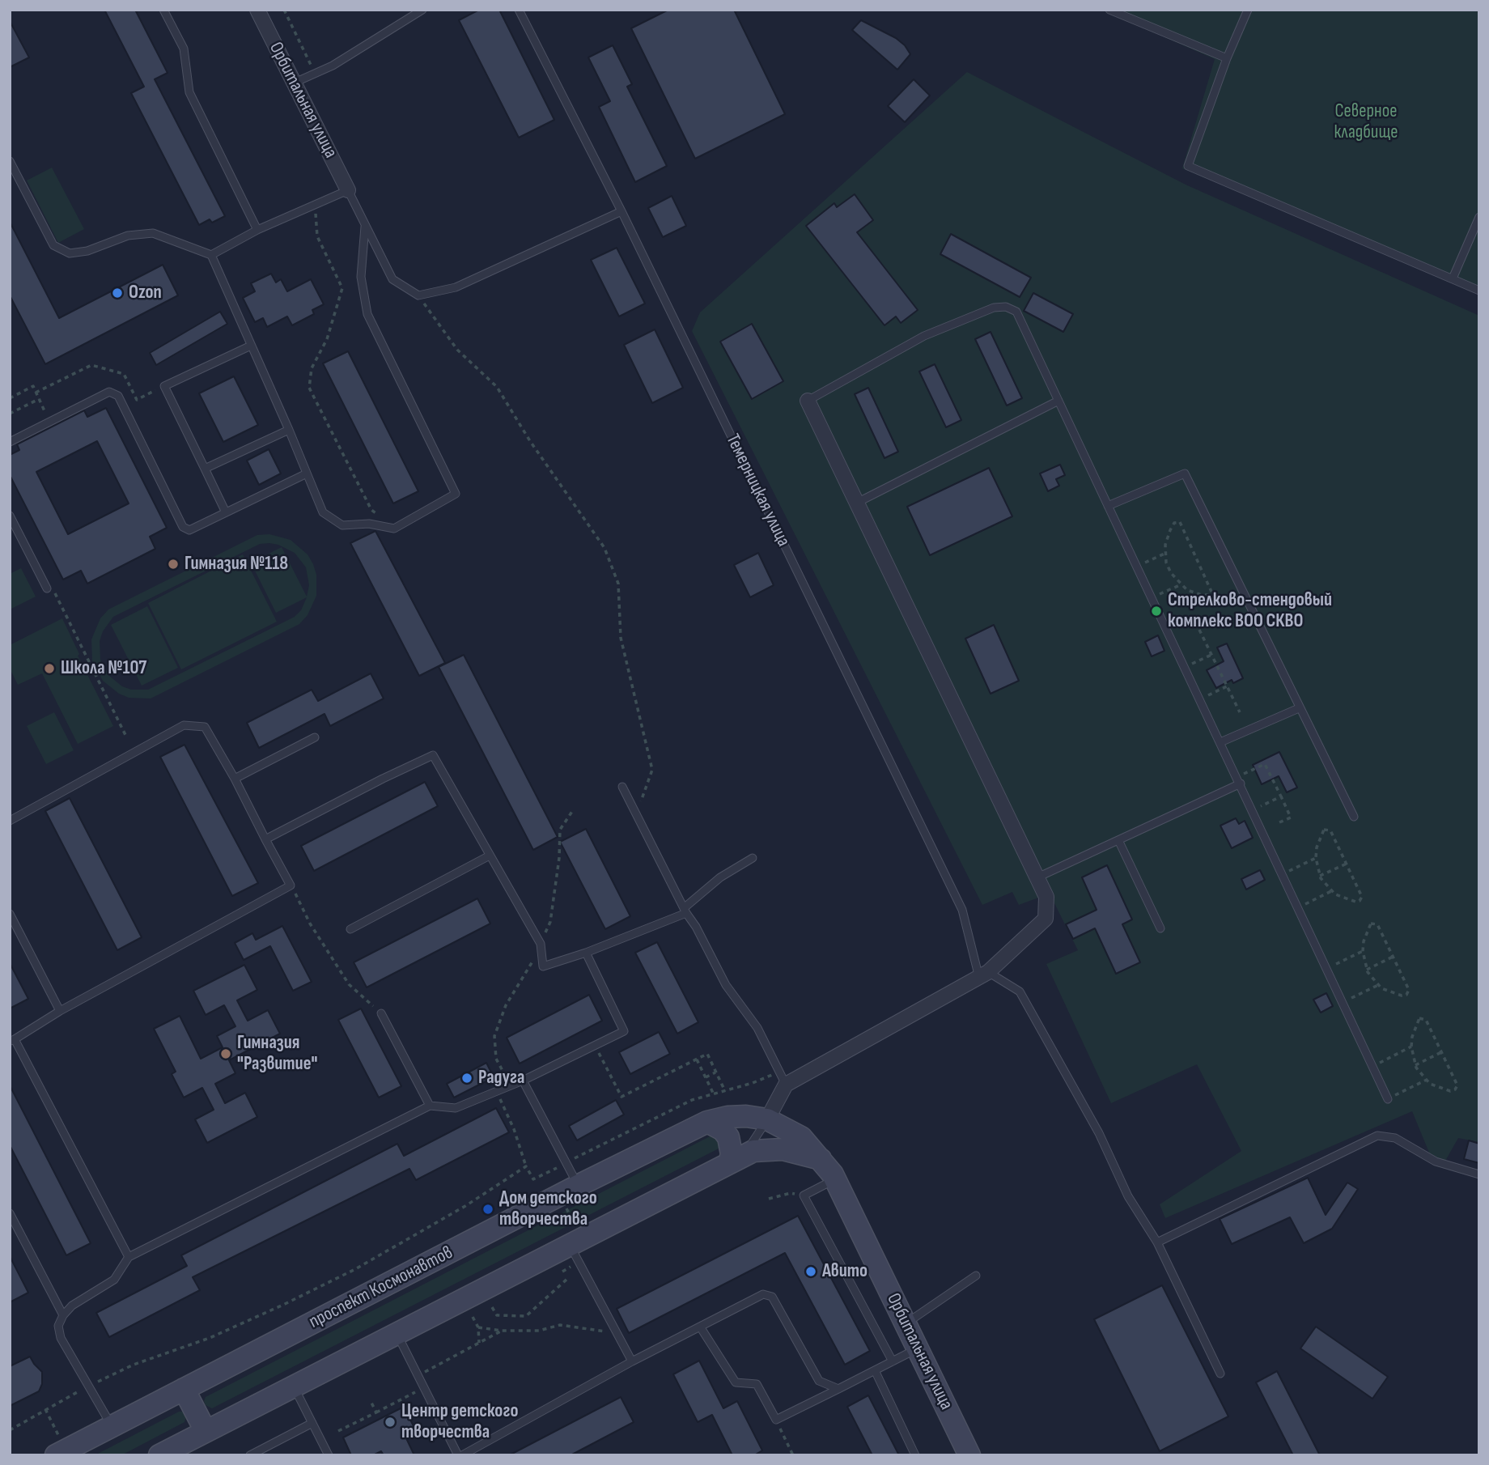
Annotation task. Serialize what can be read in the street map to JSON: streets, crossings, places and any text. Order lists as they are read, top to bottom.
{
  "streets": {
    "main road": ["Орбитальная улица", "проспект Космонавтов"],
    "lane": ["Темерницкая улица"]
  },
  "crossings": [
    ["Орбитальная улица", "проспект Космонавтов"]
  ],
  "parks": ["Северное кладбище"],
  "places": [
    "Ozon",
    "Гимназия №118",
    "Стрелково-стендовый комплекс ВОО СКВО",
    "Школа №107",
    "Гимназия \"Развитие\"",
    "Радуга",
    "Дом детского творчества",
    "Авито",
    "Центр детского творчества"
  ]
}
